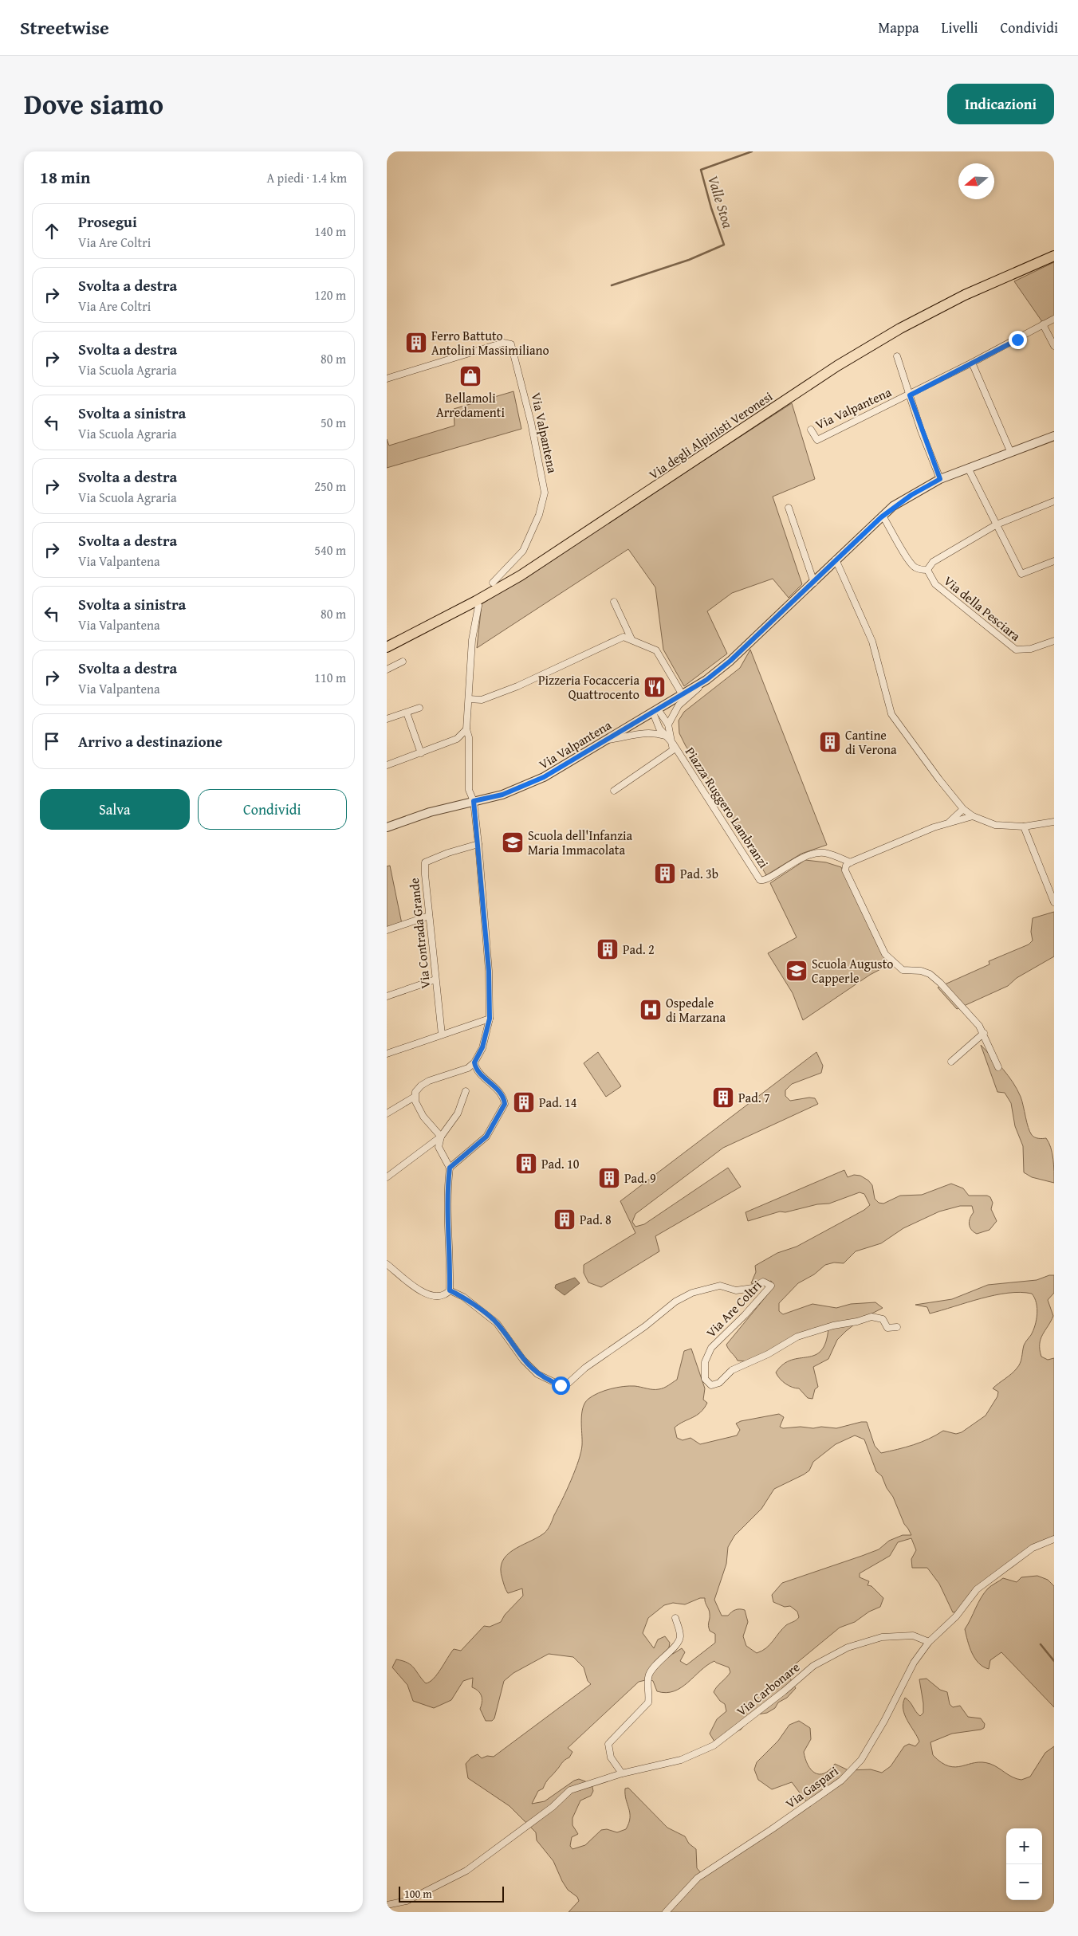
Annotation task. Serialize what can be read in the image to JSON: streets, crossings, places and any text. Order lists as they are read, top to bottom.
{
  "streets": {
    "highway": ["Via degli Alpinisti Veronesi"],
    "street": [
      "Via Valpantena",
      "Via della Pesciara",
      "Piazza Ruggero Lambranzi",
      "Via Contrada Grande",
      "Via Are Coltri",
      "Via Carbonare",
      "Via Gaspari"
    ]
  },
  "crossings": [
    ["Via Valpantena", "Piazza Ruggero Lambranzi"],
    ["Via Carbonare", "Via Gaspari"]
  ],
  "water": ["Valle Stoa"],
  "places": {
    "building": [
      "Ferro Battuto Antolini Massimiliano",
      "Cantine di Verona",
      "Pad. 3b",
      "Pad. 2",
      "Pad. 7",
      "Pad. 14",
      "Pad. 10",
      "Pad. 9",
      "Pad. 8"
    ],
    "shop": ["Bellamoli Arredamenti"],
    "restaurant": ["Pizzeria Focacceria Quattrocento"],
    "school or university": ["Scuola dell'Infanzia Maria Immacolata", "Scuola Augusto Capperle"],
    "hospital": ["Ospedale di Marzana"]
  },
  "scale_bar": "100 m",
  "north": "left",
  "page": {
    "header": "Streetwise",
    "nav": ["Mappa", "Livelli", "Condividi"],
    "title": "Dove siamo",
    "buttons": [
      "Indicazioni",
      ["Salva", "Condividi"]
    ],
    "heading": ["18 min", "A piedi · 1.4 km"],
    "list": [
      ["Prosegui", "Via Are Coltri", "140 m"],
      ["Svolta a destra", "Via Are Coltri", "120 m"],
      ["Svolta a destra", "Via Scuola Agraria", "80 m"],
      ["Svolta a sinistra", "Via Scuola Agraria", "50 m"],
      ["Svolta a destra", "Via Scuola Agraria", "250 m"],
      ["Svolta a destra", "Via Valpantena", "540 m"],
      ["Svolta a sinistra", "Via Valpantena", "80 m"],
      ["Svolta a destra", "Via Valpantena", "110 m"],
      "Arrivo a destinazione"
    ],
    "map_buttons": ["+", "−"],
    "scale": "100 m"
  }
}
